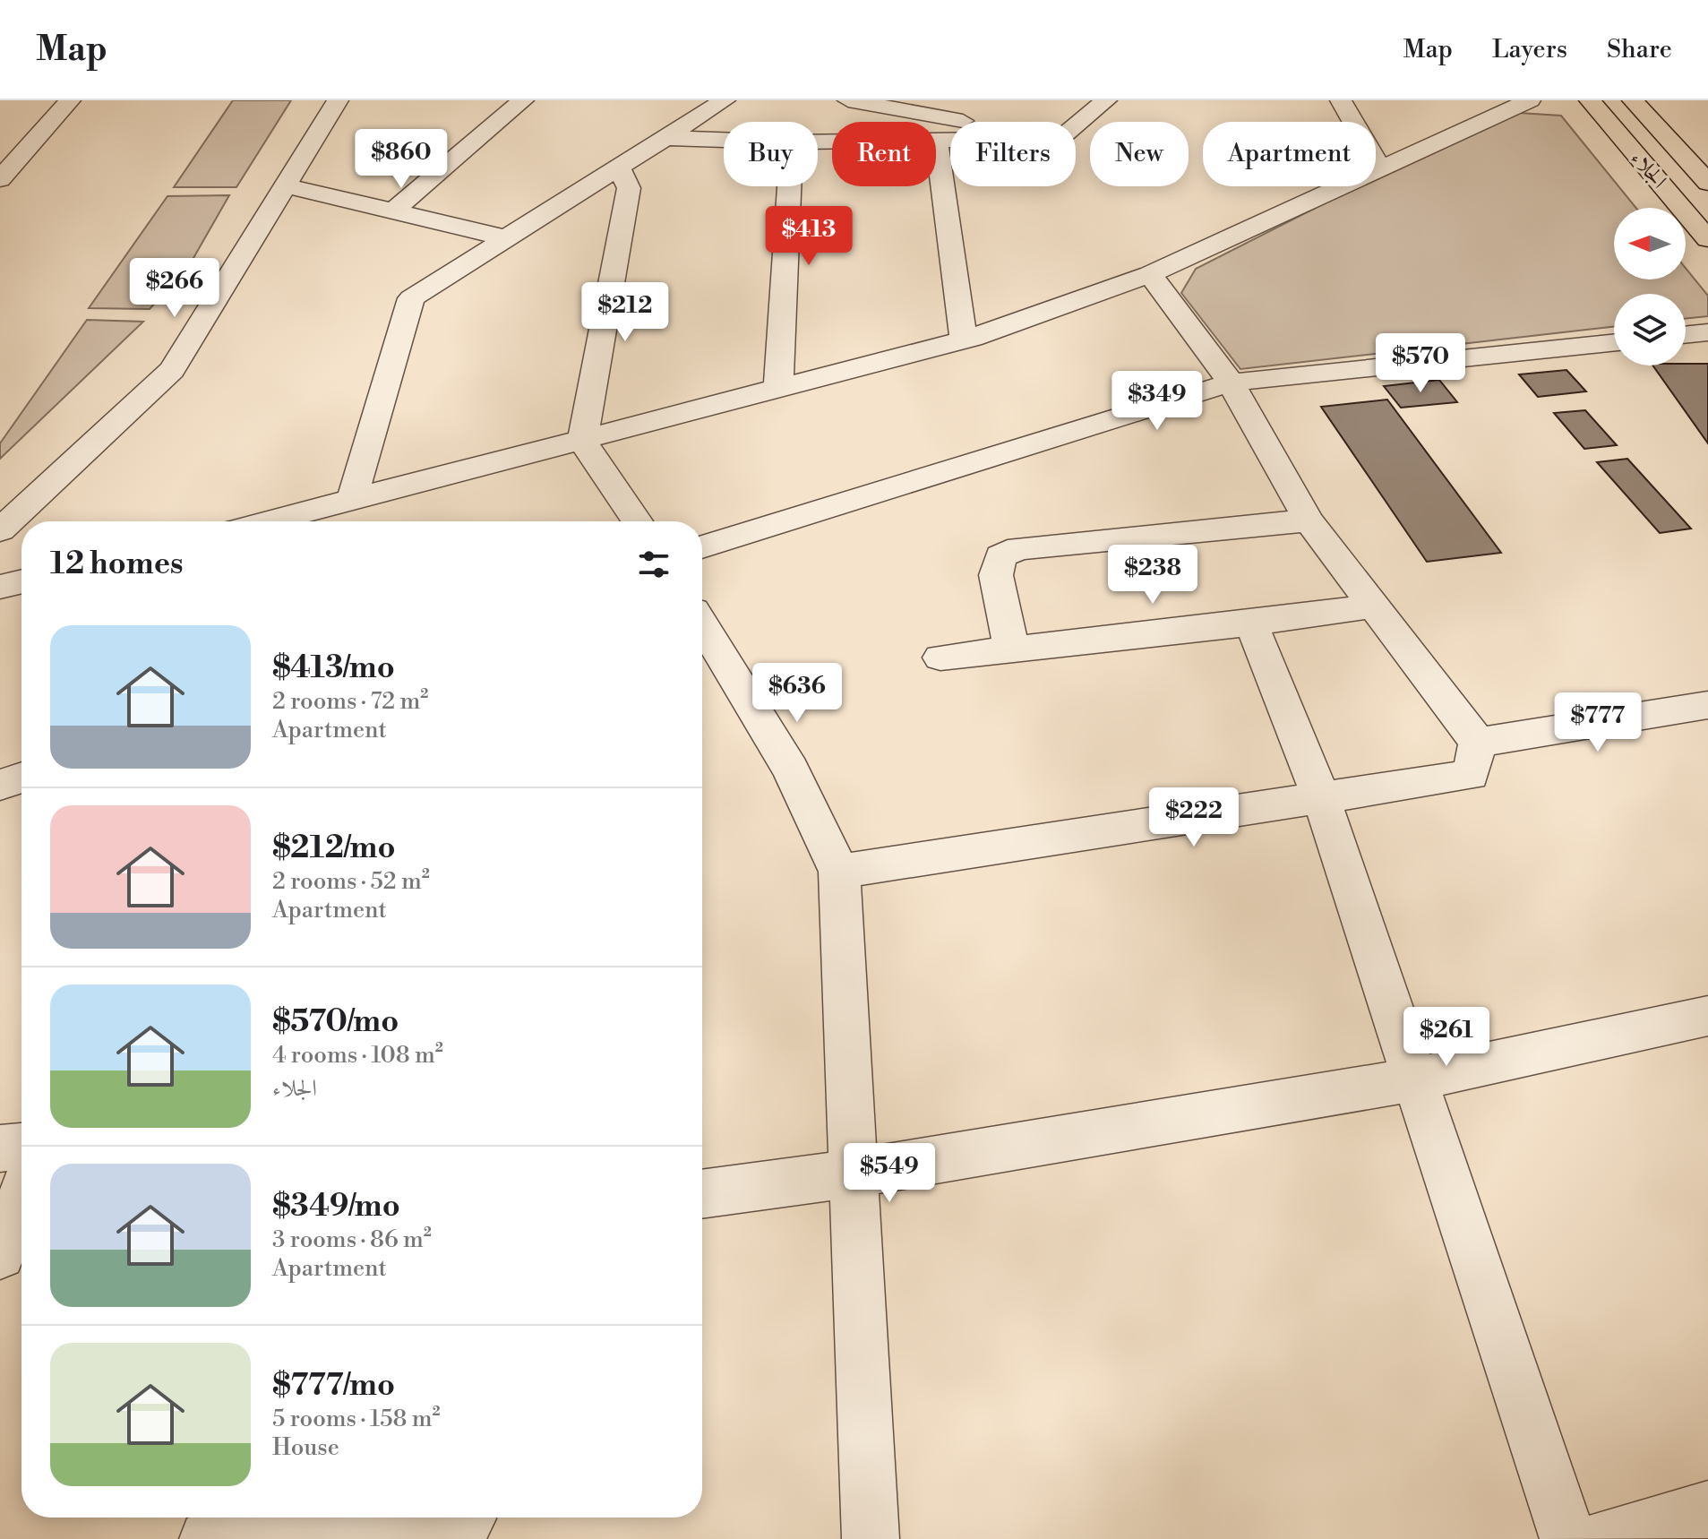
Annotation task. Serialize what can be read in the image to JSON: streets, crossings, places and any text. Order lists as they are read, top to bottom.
{
  "streets": {
    "highway": ["الجلاء"]
  },
  "north": "left",
  "page": {
    "header": "Map",
    "nav": ["Map", "Layers", "Share"],
    "chip": [
      "Buy",
      "Rent",
      "Filters",
      "New",
      "Apartment"
    ],
    "price": [
      "$860",
      "$413",
      "$266",
      "$212",
      "$570",
      "$349",
      "$238",
      "$636",
      "$777",
      "$222",
      "$261",
      "$549"
    ],
    "heading": "12 homes",
    "list": [
      {
        "name": "$413/mo",
        "note": "2 rooms · 72 m² · Apartment"
      },
      {
        "name": "$212/mo",
        "note": "2 rooms · 52 m² · Apartment"
      },
      {
        "name": "$570/mo",
        "note": "4 rooms · 108 m² · الجلاء"
      },
      {
        "name": "$349/mo",
        "note": "3 rooms · 86 m² · Apartment"
      },
      {
        "name": "$777/mo",
        "note": "5 rooms · 158 m² · House"
      }
    ]
  }
}
